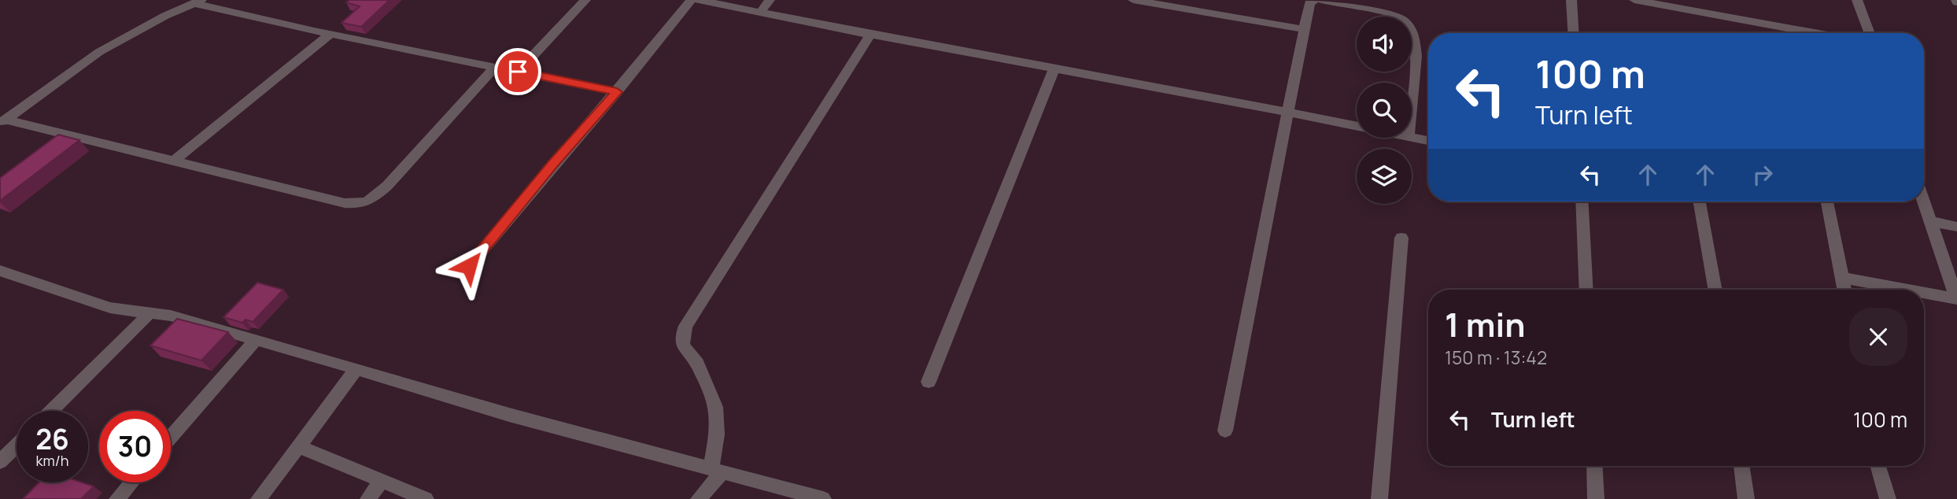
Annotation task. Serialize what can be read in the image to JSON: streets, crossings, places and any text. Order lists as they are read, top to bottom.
{
  "page": {
    "turn": ["100 m", "Turn left"],
    "heading": ["1 min", "150 m · 13:42"],
    "list": [
      {
        "name": "Turn left",
        "value": "100 m"
      }
    ],
    "speed": "26 km/h",
    "limit": "30"
  }
}
